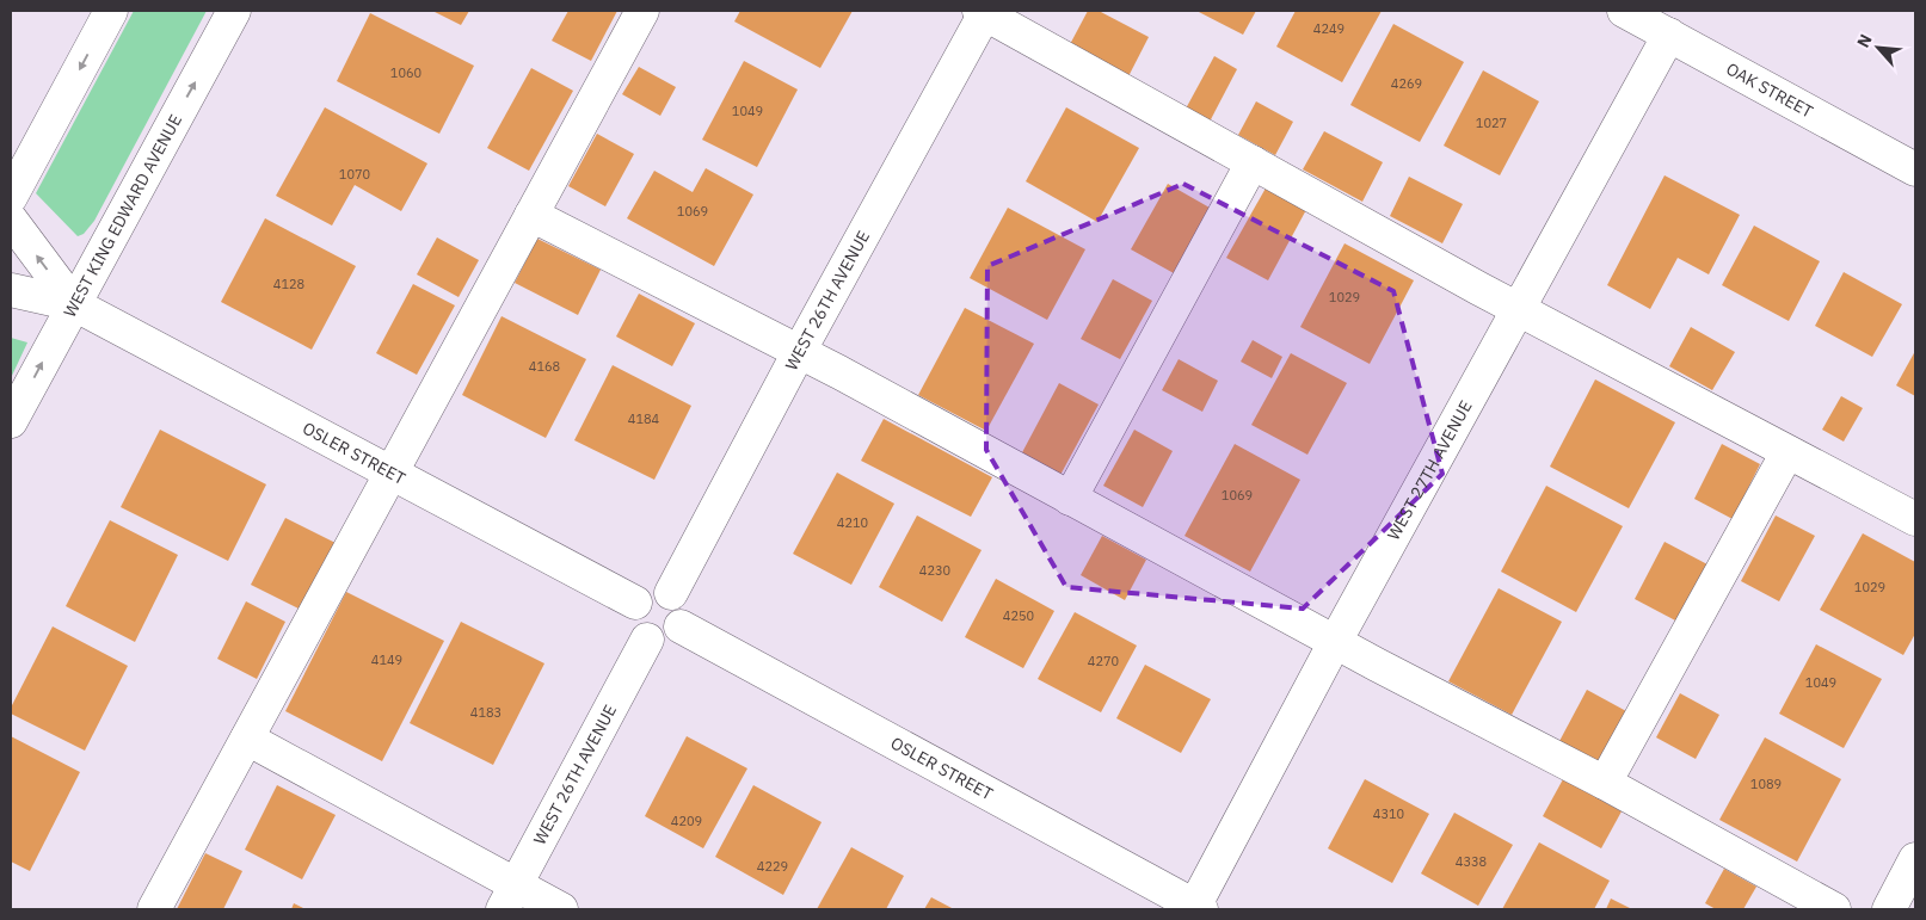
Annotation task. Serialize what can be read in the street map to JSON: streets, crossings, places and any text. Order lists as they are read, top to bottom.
{
  "streets": {
    "street": [
      "OAK STREET",
      "WEST KING EDWARD AVENUE",
      "WEST 26TH AVENUE",
      "OSLER STREET",
      "WEST 27TH AVENUE"
    ]
  },
  "crossings": [
    ["OAK STREET", "WEST 27TH AVENUE"],
    ["WEST KING EDWARD AVENUE", "OSLER STREET"],
    ["WEST 26TH AVENUE", "OSLER STREET"],
    ["OSLER STREET", "WEST 27TH AVENUE"]
  ],
  "house_numbers": [
    "4249",
    "1060",
    "4269",
    "1049",
    "1027",
    "1070",
    "1069",
    "4128",
    "1029",
    "4168",
    "4184",
    "1069",
    "4210",
    "4230",
    "1029",
    "4250",
    "4149",
    "4270",
    "1049",
    "4183",
    "1089",
    "4310",
    "4209",
    "4338",
    "4229"
  ],
  "north": "top left"
}
